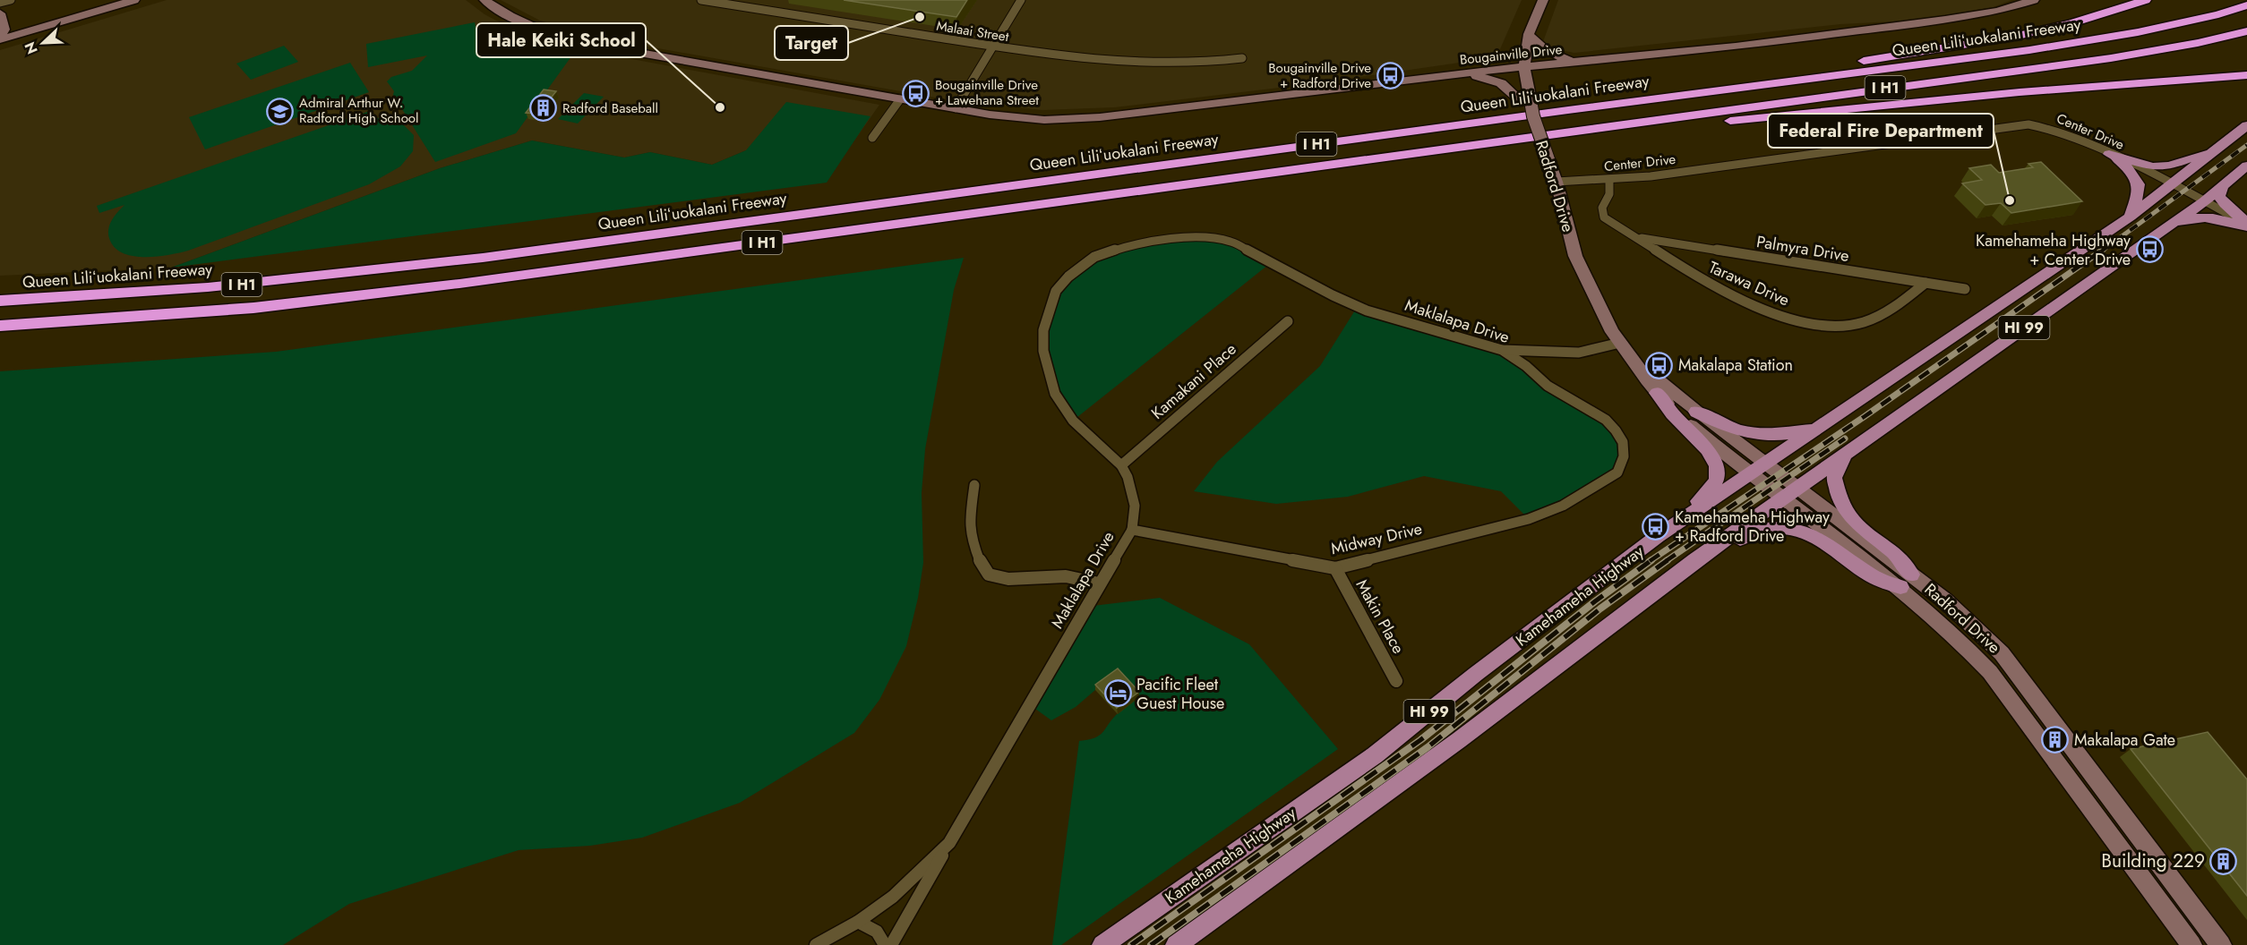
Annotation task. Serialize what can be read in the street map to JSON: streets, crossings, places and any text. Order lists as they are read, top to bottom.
{
  "streets": {
    "highway": ["Queen Liliʻuokalani Freeway", "I H1"],
    "main road": ["HI 99", "Kamehameha Highway"],
    "street": [
      "Malaai Street",
      "Bougainville Drive",
      "Center Drive",
      "Radford Drive",
      "Palmyra Drive",
      "Tarawa Drive",
      "Maklalapa Drive",
      "Kamakani Place",
      "Midway Drive",
      "Makin Place"
    ]
  },
  "crossings": [
    ["Center Drive", "Radford Drive"],
    ["Center Drive", "Tarawa Drive"],
    ["Center Drive", "HI 99"],
    ["Center Drive", "Kamehameha Highway"],
    ["Radford Drive", "HI 99"],
    ["Radford Drive", "Kamehameha Highway"],
    ["Palmyra Drive", "Tarawa Drive"],
    ["Maklalapa Drive", "Kamakani Place"],
    ["Maklalapa Drive", "Midway Drive"],
    ["Midway Drive", "Makin Place"]
  ],
  "places": {
    "other": ["Target", "Hale Keiki School", "Federal Fire Department"],
    "bus stop": [
      "Bougainville Drive + Radford Drive",
      "Bougainville Drive + Lawehana Street",
      "Kamehameha Highway + Center Drive",
      "Makalapa Station",
      "Kamehameha Highway + Radford Drive"
    ],
    "building": ["Radford Baseball", "Makalapa Gate", "Building 229"],
    "school or university": ["Admiral Arthur W. Radford High School"],
    "hotel": ["Pacific Fleet Guest House"]
  },
  "north": "bottom left"
}
